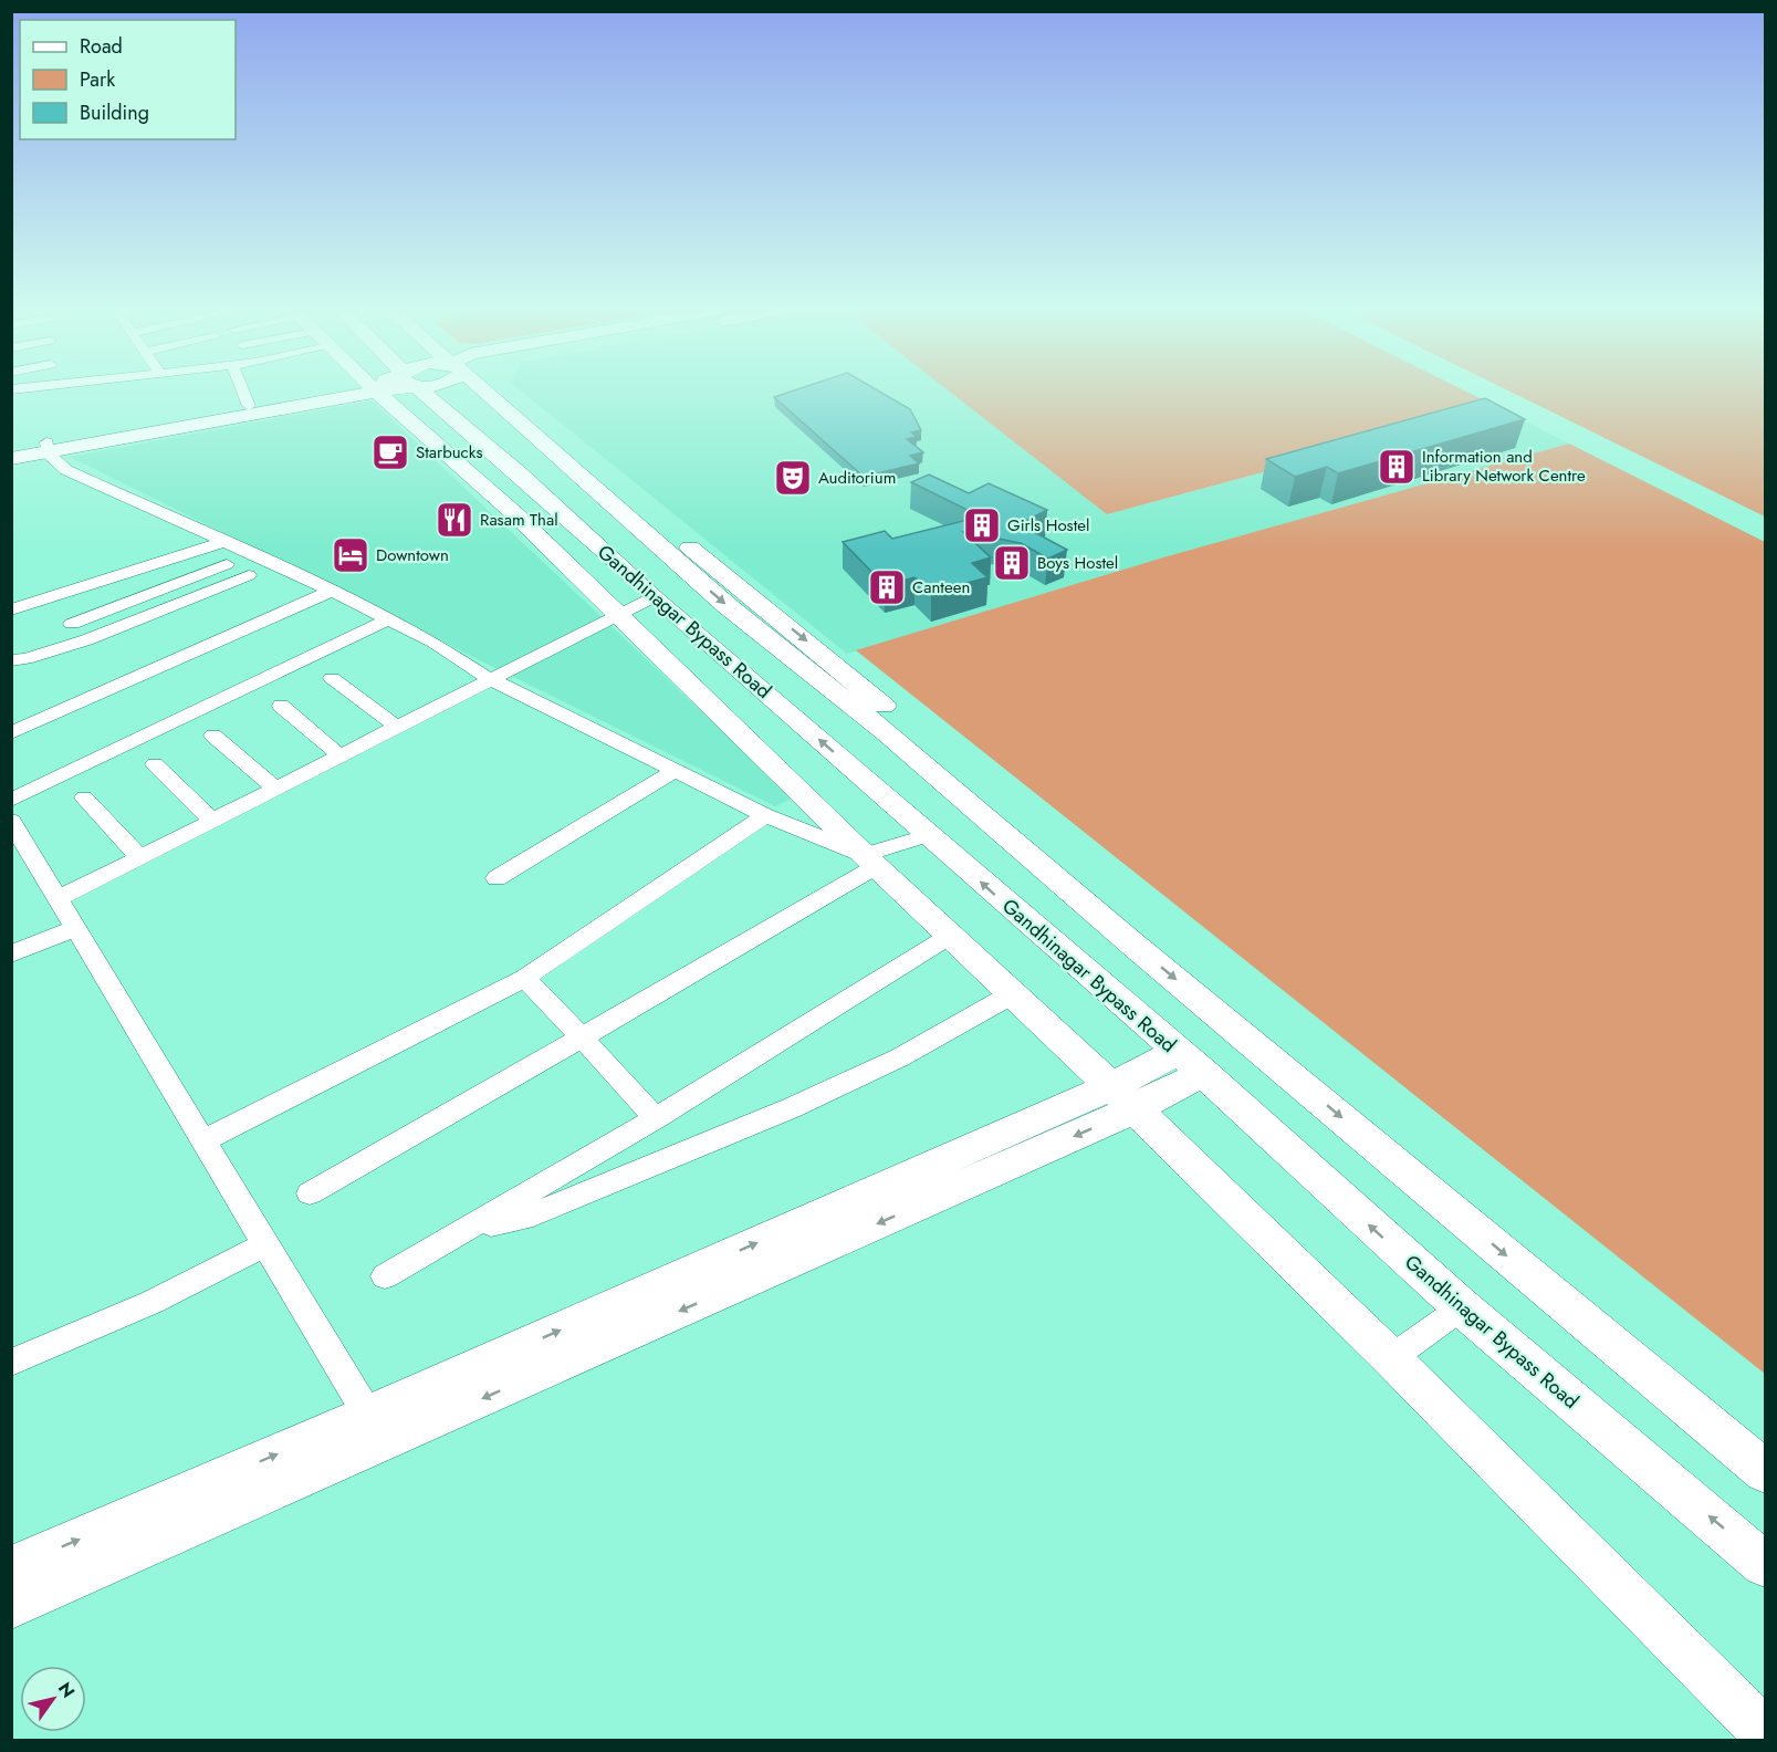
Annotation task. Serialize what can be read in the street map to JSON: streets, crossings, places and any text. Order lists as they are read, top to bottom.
{
  "streets": {
    "street": ["Gandhinagar Bypass Road"]
  },
  "places": {
    "cafe": ["Starbucks"],
    "building": [
      "Information and Library Network Centre",
      "Girls Hostel",
      "Boys Hostel",
      "Canteen"
    ],
    "theatre": ["Auditorium"],
    "restaurant": ["Rasam Thal"],
    "hotel": ["Downtown"]
  },
  "legend": ["Road", "Park", "Building"],
  "north": "top right"
}
